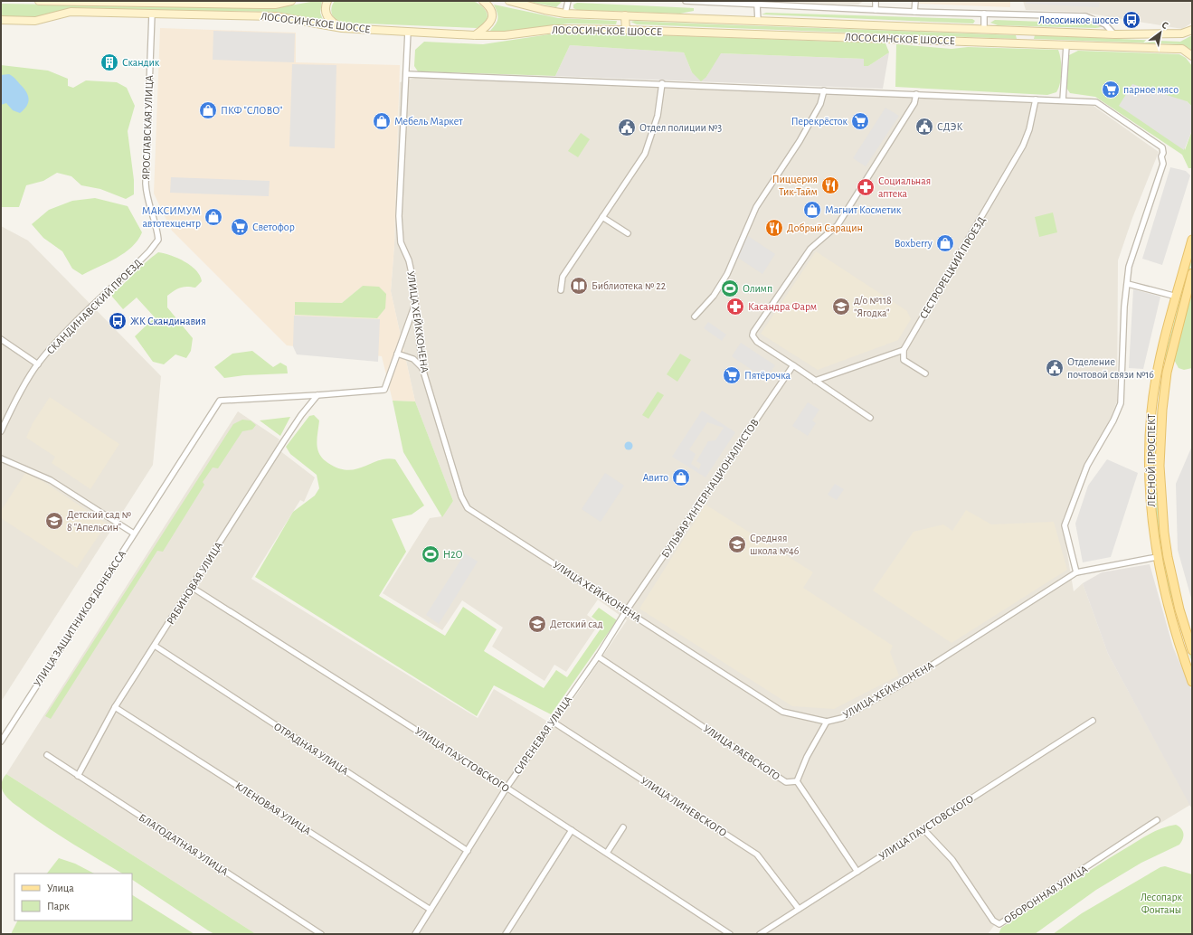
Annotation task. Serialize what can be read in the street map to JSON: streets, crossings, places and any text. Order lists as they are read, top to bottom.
{
  "streets": {
    "main road": ["ЛЕСНОЙ ПРОСПЕКТ"],
    "street": [
      "ЛОСОСИНСКОЕ ШОССЕ",
      "ЯРОСЛАВСКАЯ УЛИЦА",
      "СЕСТРОРЕЦКИЙ ПРОЕЗД",
      "СКАНДИНАВСКИЙ ПРОЕЗД",
      "УЛИЦА ХЕЙККОНЕНА",
      "БУЛЬВАР ИНТЕРНАЦИОНАЛИСТОВ",
      "РЯБИНОВАЯ УЛИЦА",
      "УЛИЦА ЗАЩИТНИКОВ ДОНБАССА",
      "СИРЕНЕВАЯ УЛИЦА",
      "ОТРАДНАЯ УЛИЦА",
      "УЛИЦА РАЕВСКОГО",
      "УЛИЦА ПАУСТОВСКОГО",
      "УЛИЦА ЛИНЕВСКОГО",
      "КЛЕНОВАЯ УЛИЦА",
      "БЛАГОДАТНАЯ УЛИЦА",
      "ОБОРОННАЯ УЛИЦА"
    ]
  },
  "crossings": [
    ["ЛОСОСИНСКОЕ ШОССЕ", "ЯРОСЛАВСКАЯ УЛИЦА"],
    ["ЛОСОСИНСКОЕ ШОССЕ", "УЛИЦА ХЕЙККОНЕНА"],
    ["ЯРОСЛАВСКАЯ УЛИЦА", "СКАНДИНАВСКИЙ ПРОЕЗД"],
    ["УЛИЦА ХЕЙККОНЕНА", "ЛЕСНОЙ ПРОСПЕКТ"],
    ["УЛИЦА ХЕЙККОНЕНА", "БУЛЬВАР ИНТЕРНАЦИОНАЛИСТОВ"],
    ["УЛИЦА ХЕЙККОНЕНА", "УЛИЦА ЗАЩИТНИКОВ ДОНБАССА"],
    ["УЛИЦА ХЕЙККОНЕНА", "СИРЕНЕВАЯ УЛИЦА"],
    ["БУЛЬВАР ИНТЕРНАЦИОНАЛИСТОВ", "СИРЕНЕВАЯ УЛИЦА"],
    ["РЯБИНОВАЯ УЛИЦА", "УЛИЦА ЗАЩИТНИКОВ ДОНБАССА"],
    ["РЯБИНОВАЯ УЛИЦА", "ОТРАДНАЯ УЛИЦА"],
    ["РЯБИНОВАЯ УЛИЦА", "УЛИЦА ПАУСТОВСКОГО"],
    ["РЯБИНОВАЯ УЛИЦА", "КЛЕНОВАЯ УЛИЦА"],
    ["РЯБИНОВАЯ УЛИЦА", "БЛАГОДАТНАЯ УЛИЦА"],
    ["СИРЕНЕВАЯ УЛИЦА", "ОТРАДНАЯ УЛИЦА"],
    ["СИРЕНЕВАЯ УЛИЦА", "УЛИЦА РАЕВСКОГО"],
    ["СИРЕНЕВАЯ УЛИЦА", "УЛИЦА ПАУСТОВСКОГО"],
    ["СИРЕНЕВАЯ УЛИЦА", "УЛИЦА ЛИНЕВСКОГО"],
    ["СИРЕНЕВАЯ УЛИЦА", "КЛЕНОВАЯ УЛИЦА"],
    ["УЛИЦА ПАУСТОВСКОГО", "УЛИЦА ЛИНЕВСКОГО"],
    ["УЛИЦА ПАУСТОВСКОГО", "ОБОРОННАЯ УЛИЦА"]
  ],
  "parks": ["Лесопарк Фонтаны"],
  "places": {
    "bus stop": ["Лососинкое шоссе", "ЖК Скандинавия"],
    "building": ["Скандик"],
    "supermarket": [
      "парное мясо",
      "Перекрёсток",
      "Светофор",
      "Пятёрочка"
    ],
    "shop": [
      "ПКФ \"СЛОВО\"",
      "Мебель Маркет",
      "Магнит Косметик",
      "МАКСИМУМ автотехцентр",
      "Boxberry",
      "Авито"
    ],
    "public building": ["СДЭК", "Отдел полиции №3", "Отделение почтовой связи №16"],
    "restaurant": ["Пиццерия Тик-Тайм", "Добрый Сарацин"],
    "pharmacy": ["Социальная аптека", "Касандра Фарм"],
    "library": ["Библиотека № 22"],
    "sports": ["Олимп", "H2O"],
    "school or university": [
      "д/о №118 \"Ягодка\"",
      "Детский сад № 8 \"Апельсин\"",
      "Средняя школа №46",
      "Детский сад"
    ]
  },
  "legend": ["Улица", "Парк"],
  "north": "top right"
}
